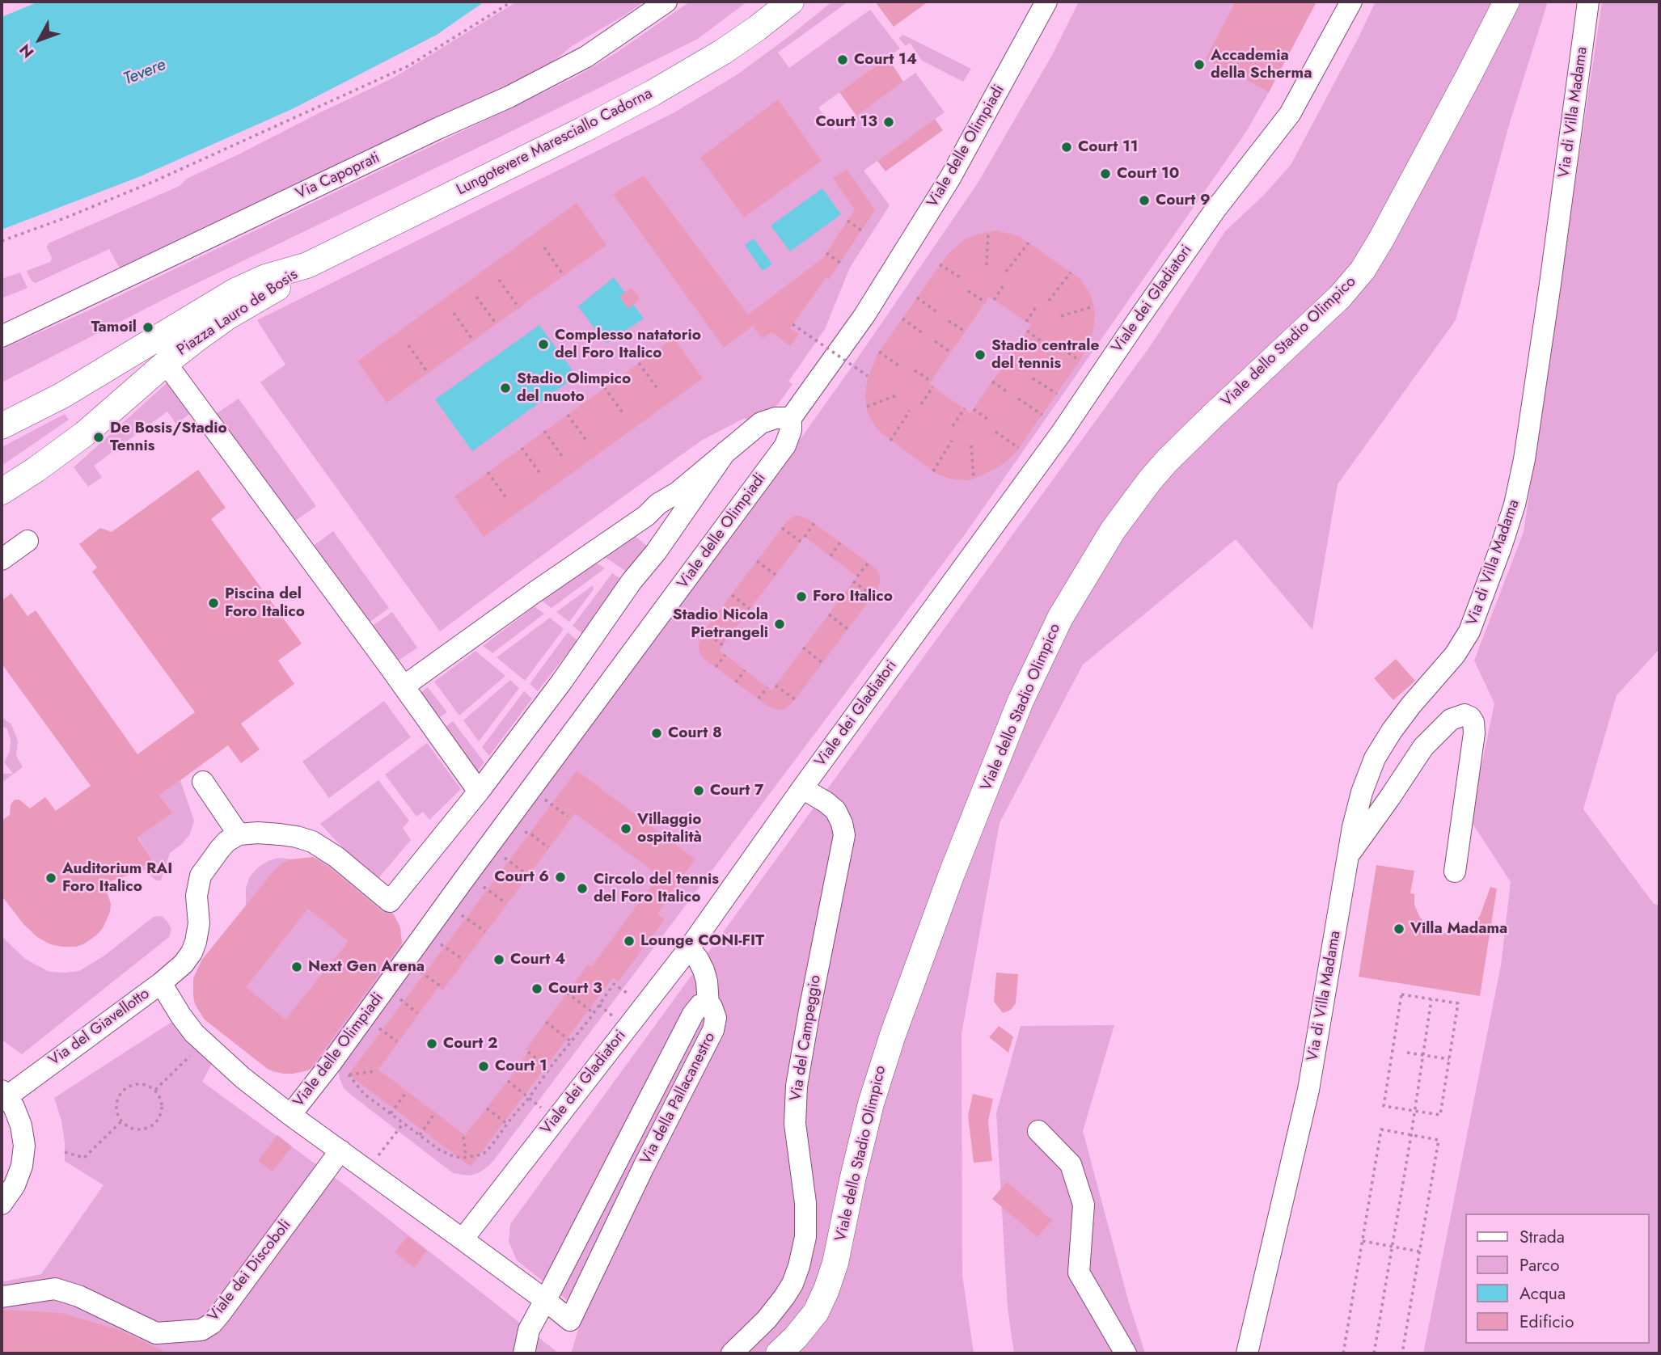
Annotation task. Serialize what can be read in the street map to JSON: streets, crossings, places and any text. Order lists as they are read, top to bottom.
{
  "streets": {
    "main road": ["Lungotevere Maresciallo Cadorna", "Piazza Lauro de Bosis", "Viale dello Stadio Olimpico"],
    "street": [
      "Via di Villa Madama",
      "Viale delle Olimpiadi",
      "Via Capoprati",
      "Viale dei Gladiatori",
      "Via del Giavellotto",
      "Via del Campeggio",
      "Via della Pallacanestro",
      "Viale dei Discoboli"
    ]
  },
  "crossings": [
    ["Lungotevere Maresciallo Cadorna", "Piazza Lauro de Bosis"],
    ["Viale dei Gladiatori", "Via del Campeggio"],
    ["Viale dei Gladiatori", "Via della Pallacanestro"]
  ],
  "water": ["Tevere"],
  "places": [
    "Court 14",
    "Accademia della Scherma",
    "Court 13",
    "Court 11",
    "Court 10",
    "Court 9",
    "Tamoil",
    "Complesso natatorio del Foro Italico",
    "Stadio centrale del tennis",
    "Stadio Olimpico del nuoto",
    "De Bosis/Stadio Tennis",
    "Foro Italico",
    "Piscina del Foro Italico",
    "Stadio Nicola Pietrangeli",
    "Court 8",
    "Court 7",
    "Villaggio ospitalità",
    "Court 6",
    "Auditorium RAI Foro Italico",
    "Circolo del tennis del Foro Italico",
    "Villa Madama",
    "Lounge CONI-FIT",
    "Court 4",
    "Next Gen Arena",
    "Court 3",
    "Court 2",
    "Court 1"
  ],
  "legend": [
    "Strada",
    "Parco",
    "Acqua",
    "Edificio"
  ],
  "north": "bottom left"
}
